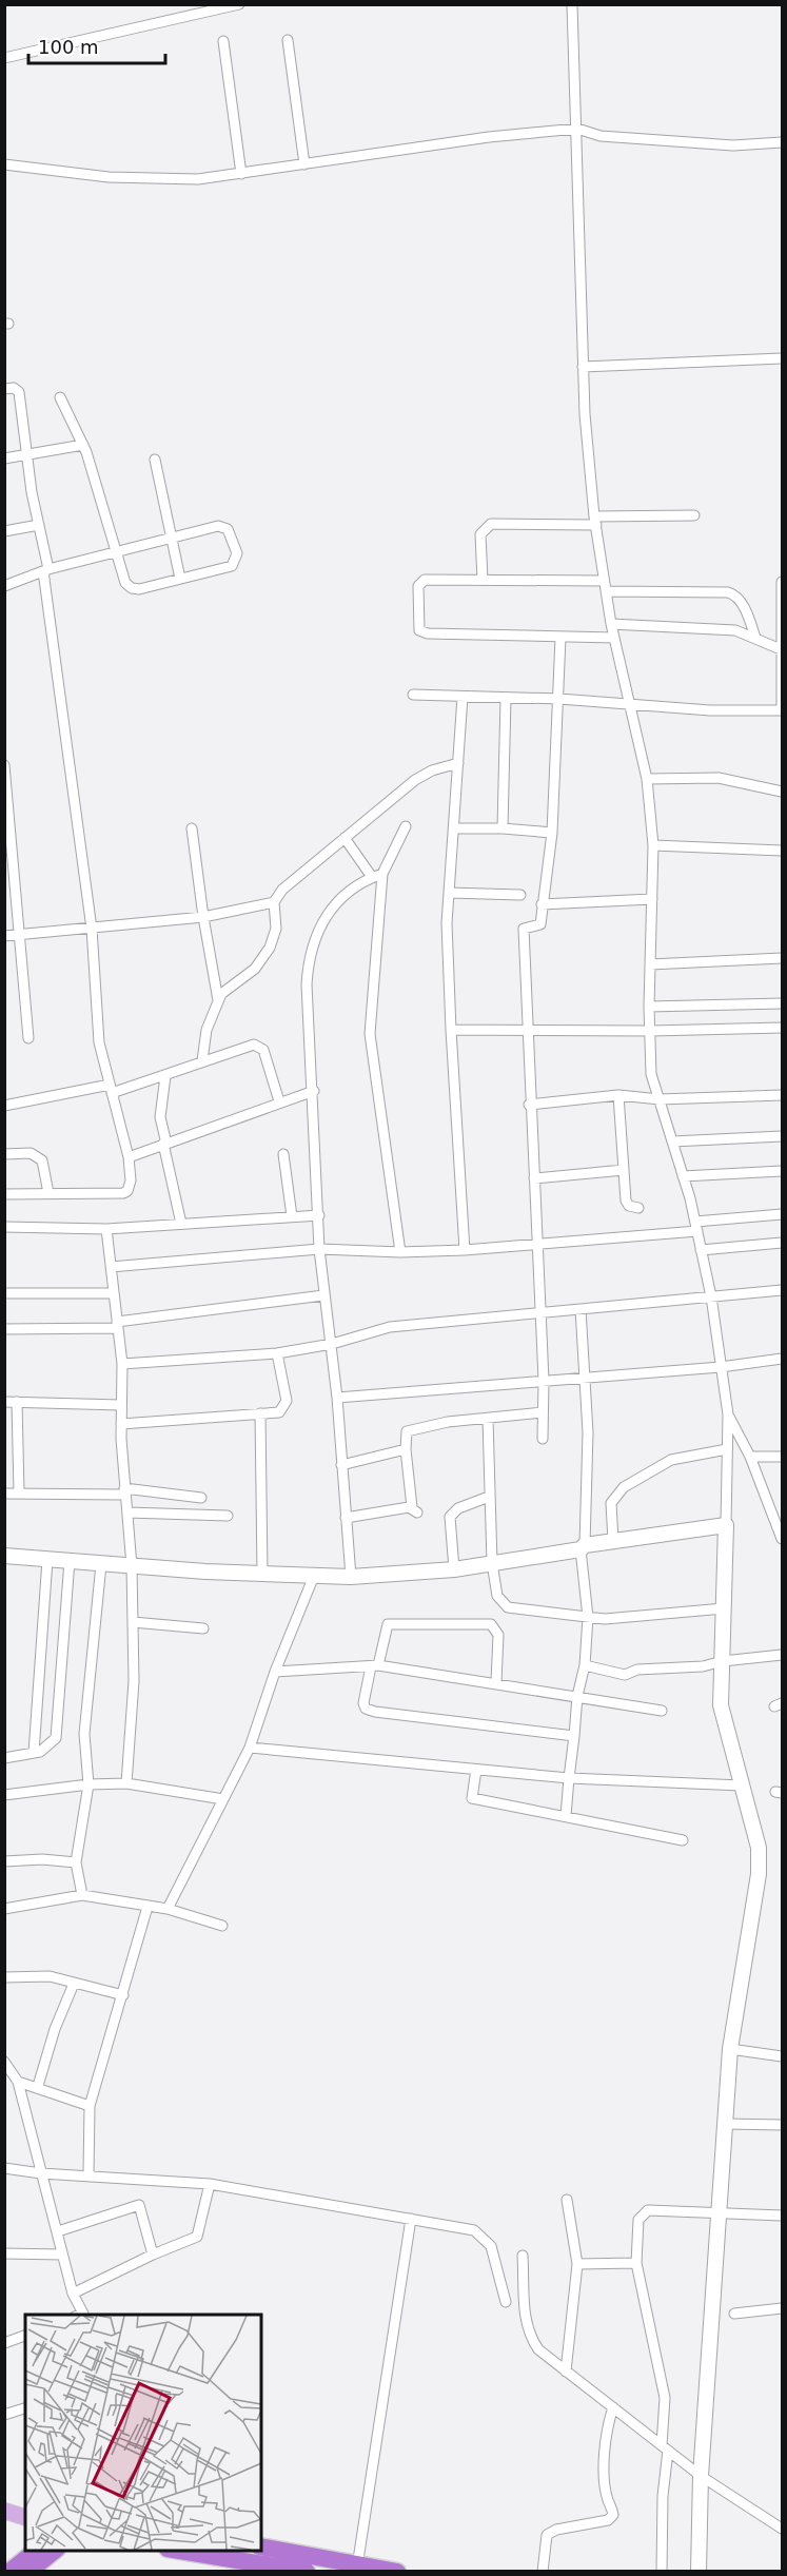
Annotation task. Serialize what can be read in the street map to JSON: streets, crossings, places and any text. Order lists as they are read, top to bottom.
{
  "scale_bar": "100 m"
}
